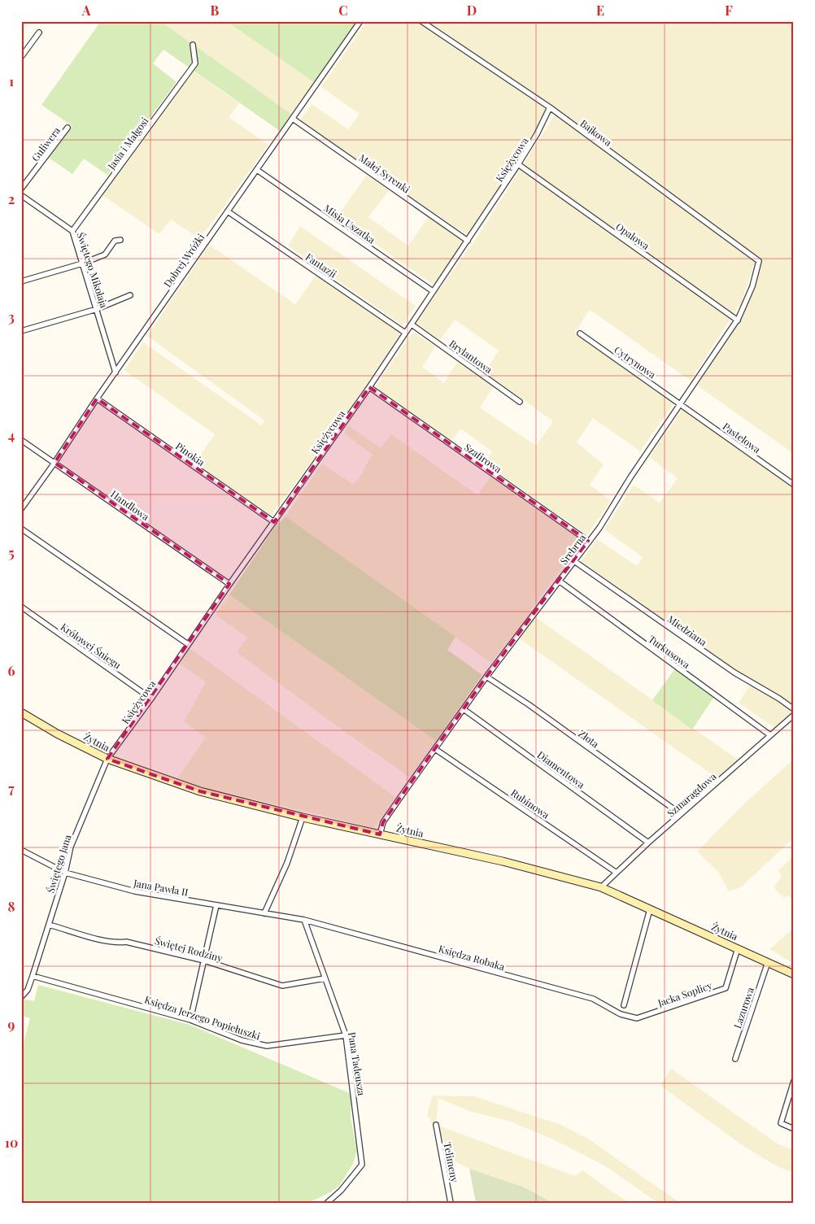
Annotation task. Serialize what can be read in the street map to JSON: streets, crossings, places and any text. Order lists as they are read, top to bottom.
{
  "streets": {
    "street": [
      "Bajkowa",
      "Jasia i Małgosi",
      "Guliwera",
      "Księżycowa",
      "Małej Syrenki",
      "Misia Uszatka",
      "Opalowa",
      "Dobrej Wróżki",
      "Fantazji",
      "Świętego Mikołaja",
      "Brylantowa",
      "Cytrynowa",
      "Pastelowa",
      "Pinokia",
      "Szafirowa",
      "Handlowa",
      "Srebrna",
      "Miedziana",
      "Królowej Śniegu",
      "Turkusowa",
      "Złota",
      "Żytnia",
      "Diamentowa",
      "Szmaragdowa",
      "Rubinowa",
      "Świętego Jana",
      "Jana Pawła II",
      "Świętej Rodziny",
      "Księdza Robaka",
      "Jacka Soplicy",
      "Lazurowa",
      "Księdza Jerzego Popiełuszki",
      "Pana Tadeusza",
      "Telimeny"
    ]
  },
  "crossings": [
    ["Bajkowa", "Księżycowa"],
    ["Bajkowa", "Srebrna"],
    ["Jasia i Małgosi", "Świętego Mikołaja"],
    ["Księżycowa", "Małej Syrenki"],
    ["Księżycowa", "Misia Uszatka"],
    ["Księżycowa", "Opalowa"],
    ["Księżycowa", "Fantazji"],
    ["Księżycowa", "Brylantowa"],
    ["Księżycowa", "Pinokia"],
    ["Księżycowa", "Szafirowa"],
    ["Księżycowa", "Handlowa"],
    ["Księżycowa", "Królowej Śniegu"],
    ["Księżycowa", "Żytnia"],
    ["Księżycowa", "Świętego Jana"],
    ["Małej Syrenki", "Dobrej Wróżki"],
    ["Misia Uszatka", "Dobrej Wróżki"],
    ["Opalowa", "Srebrna"],
    ["Dobrej Wróżki", "Fantazji"],
    ["Dobrej Wróżki", "Świętego Mikołaja"],
    ["Dobrej Wróżki", "Pinokia"],
    ["Dobrej Wróżki", "Handlowa"],
    ["Cytrynowa", "Pastelowa"],
    ["Cytrynowa", "Srebrna"],
    ["Pastelowa", "Srebrna"],
    ["Szafirowa", "Srebrna"],
    ["Srebrna", "Miedziana"],
    ["Srebrna", "Turkusowa"],
    ["Srebrna", "Złota"],
    ["Srebrna", "Żytnia"],
    ["Srebrna", "Diamentowa"],
    ["Srebrna", "Rubinowa"],
    ["Turkusowa", "Szmaragdowa"],
    ["Złota", "Szmaragdowa"],
    ["Żytnia", "Szmaragdowa"],
    ["Żytnia", "Świętego Jana"],
    ["Żytnia", "Jacka Soplicy"],
    ["Żytnia", "Lazurowa"],
    ["Diamentowa", "Szmaragdowa"],
    ["Szmaragdowa", "Rubinowa"],
    ["Świętego Jana", "Jana Pawła II"],
    ["Świętego Jana", "Świętej Rodziny"],
    ["Świętego Jana", "Księdza Jerzego Popiełuszki"],
    ["Jana Pawła II", "Księdza Robaka"],
    ["Jana Pawła II", "Pana Tadeusza"],
    ["Świętej Rodziny", "Pana Tadeusza"],
    ["Księdza Robaka", "Jacka Soplicy"],
    ["Księdza Robaka", "Pana Tadeusza"],
    ["Księdza Jerzego Popiełuszki", "Pana Tadeusza"]
  ],
  "grid": {
    "columns": [
      "A",
      "B",
      "C",
      "D",
      "E",
      "F"
    ],
    "rows": [
      "1",
      "2",
      "3",
      "4",
      "5",
      "6",
      "7",
      "8",
      "9",
      "10"
    ]
  }
}
